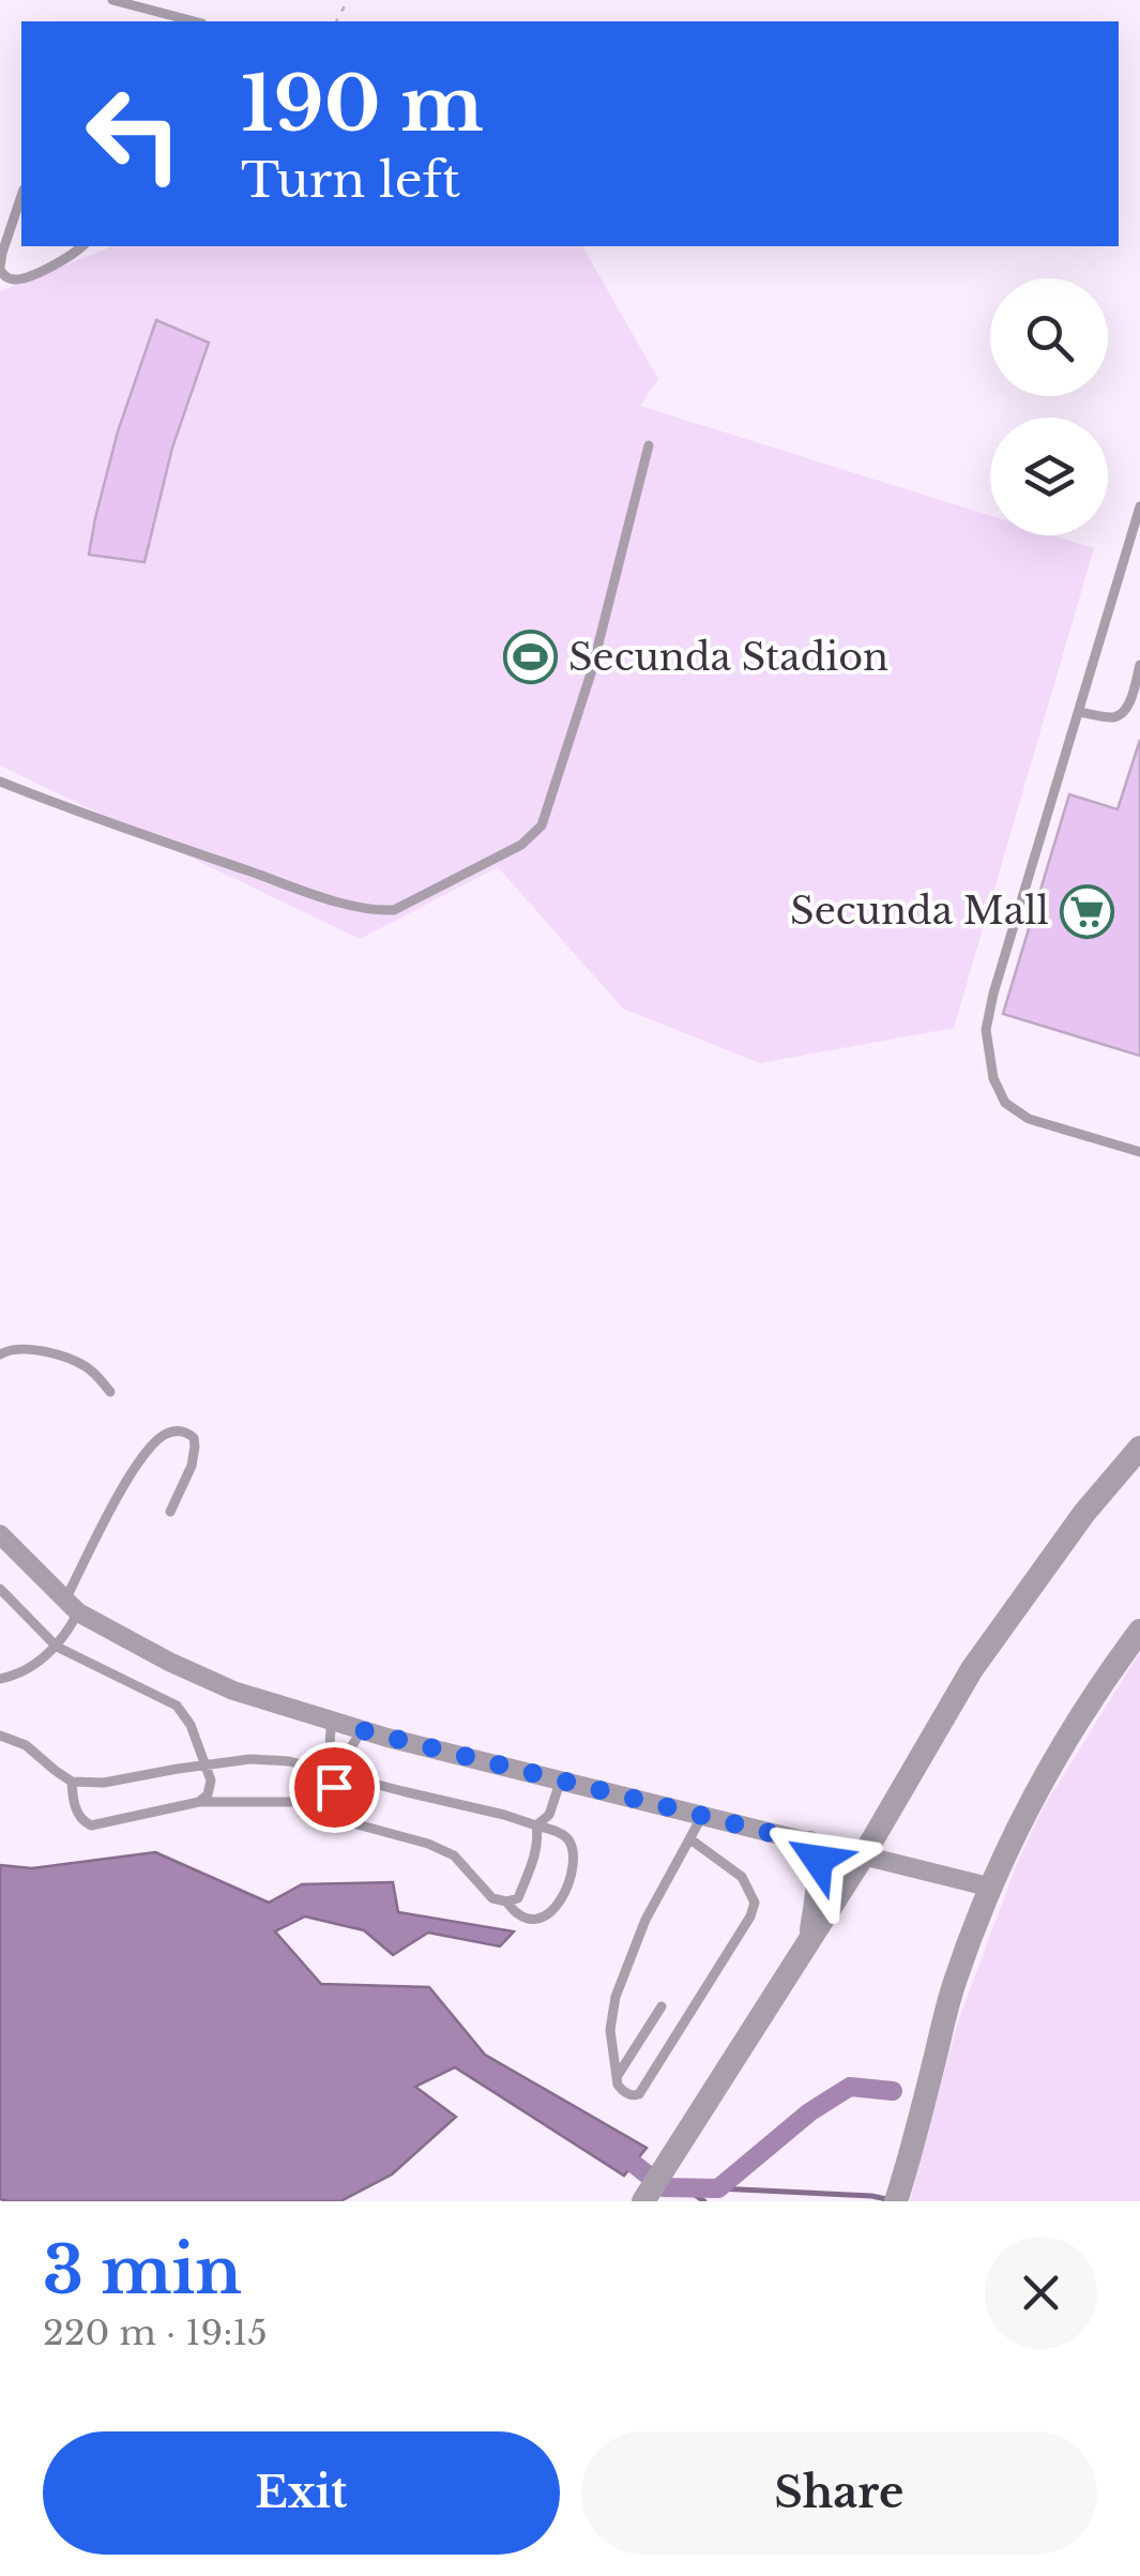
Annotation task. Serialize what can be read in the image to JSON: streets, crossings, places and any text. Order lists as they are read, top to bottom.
{
  "places": {
    "sports": ["Secunda Stadion"],
    "supermarket": ["Secunda Mall"]
  },
  "page": {
    "turn": ["190 m", "Turn left"],
    "heading": ["3 min", "220 m · 19:15"],
    "buttons": ["Exit", "Share"]
  }
}
